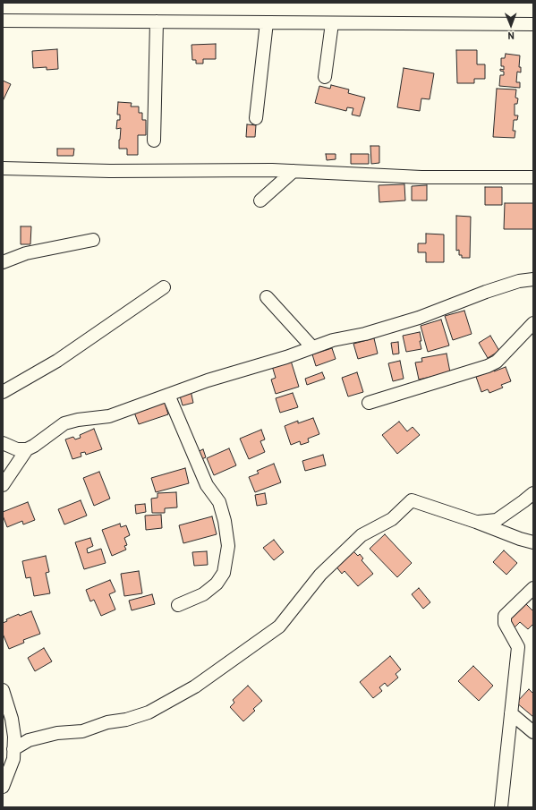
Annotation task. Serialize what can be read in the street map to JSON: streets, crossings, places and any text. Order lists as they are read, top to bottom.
{
  "north": "bottom"
}
